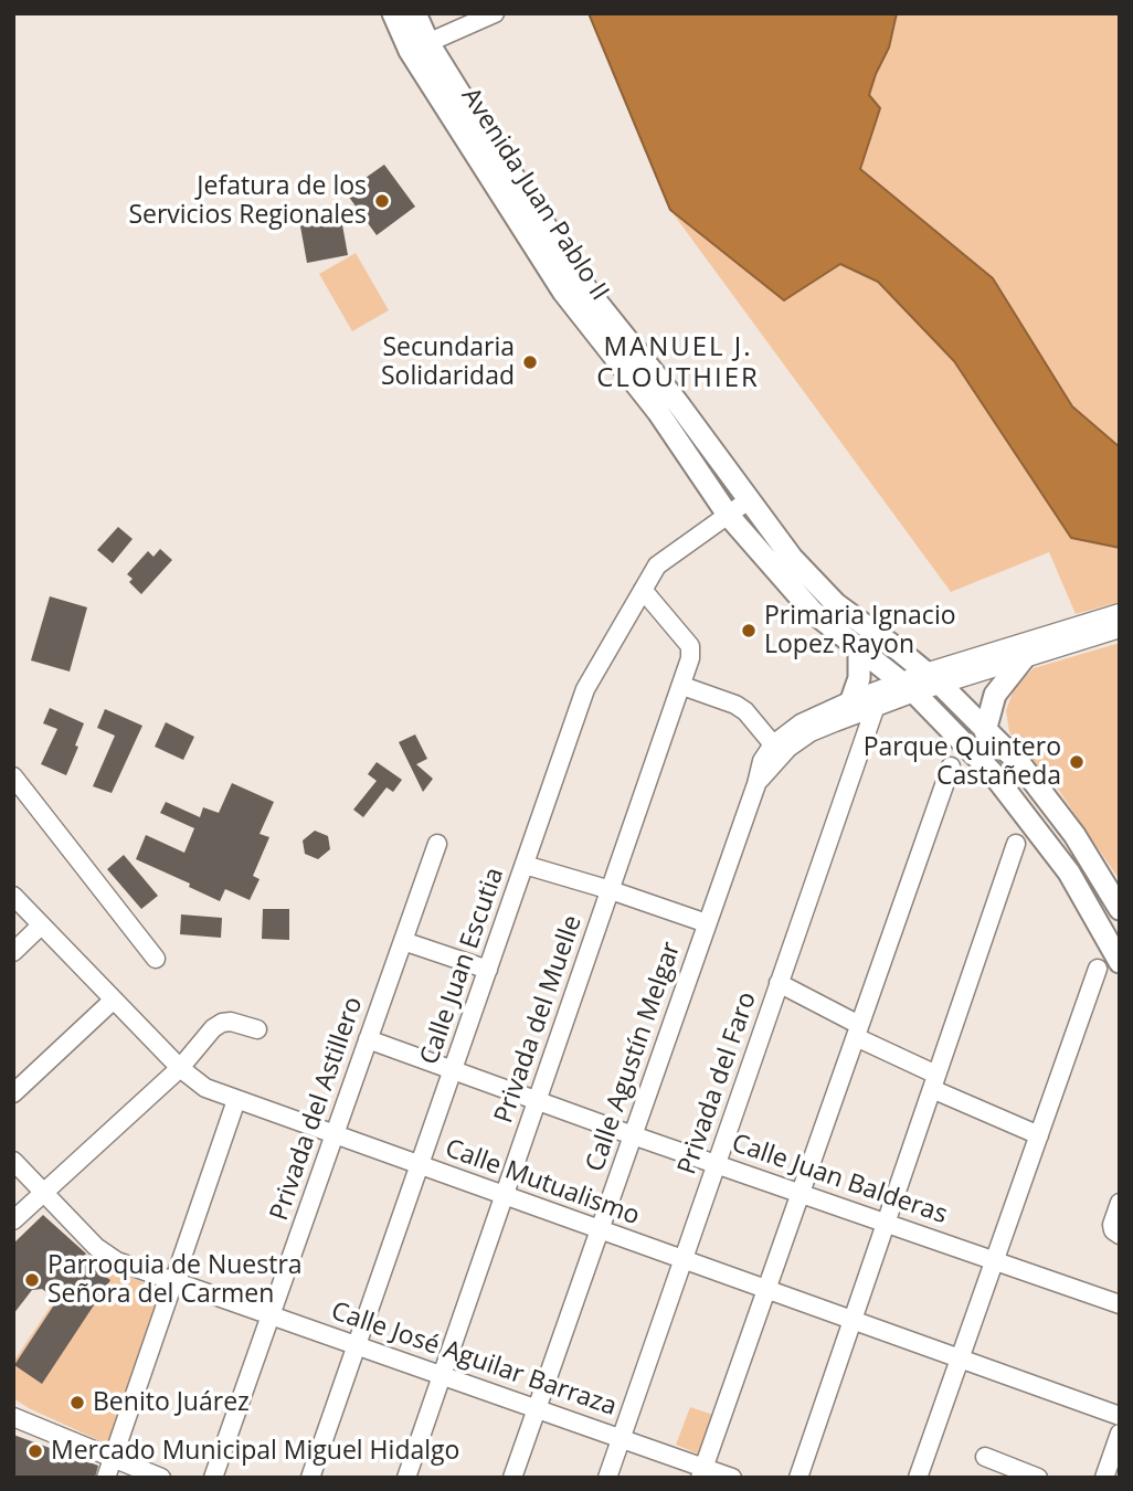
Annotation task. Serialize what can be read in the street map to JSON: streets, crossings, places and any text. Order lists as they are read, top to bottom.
{
  "streets": {
    "main road": ["Avenida Juan Pablo II"],
    "street": [
      "Calle Juan Escutia",
      "Privada del Muelle",
      "Calle Agustín Melgar",
      "Privada del Faro",
      "Privada del Astillero",
      "Calle Juan Balderas",
      "Calle Mutualismo",
      "Calle José Aguilar Barraza"
    ]
  },
  "crossings": [
    ["Avenida Juan Pablo II", "Calle Juan Escutia"],
    ["Avenida Juan Pablo II", "Calle Agustín Melgar"],
    ["Calle Juan Escutia", "Privada del Muelle"],
    ["Calle Juan Escutia", "Calle Juan Balderas"],
    ["Calle Juan Escutia", "Calle Mutualismo"],
    ["Calle Juan Escutia", "Calle José Aguilar Barraza"],
    ["Privada del Muelle", "Calle Juan Balderas"],
    ["Privada del Muelle", "Calle Mutualismo"],
    ["Privada del Muelle", "Calle José Aguilar Barraza"],
    ["Calle Agustín Melgar", "Privada del Faro"],
    ["Calle Agustín Melgar", "Calle Juan Balderas"],
    ["Calle Agustín Melgar", "Calle Mutualismo"],
    ["Calle Agustín Melgar", "Calle José Aguilar Barraza"],
    ["Privada del Faro", "Calle Juan Balderas"],
    ["Privada del Faro", "Calle Mutualismo"],
    ["Privada del Faro", "Calle José Aguilar Barraza"],
    ["Privada del Astillero", "Calle Juan Balderas"],
    ["Privada del Astillero", "Calle Mutualismo"],
    ["Privada del Astillero", "Calle José Aguilar Barraza"]
  ],
  "districts": ["MANUEL J. CLOUTHIER"],
  "places": [
    "Jefatura de los Servicios Regionales",
    "Secundaria Solidaridad",
    "Primaria Ignacio Lopez Rayon",
    "Parque Quintero Castañeda",
    "Parroquia de Nuestra Señora del Carmen",
    "Benito Juárez",
    "Mercado Municipal Miguel Hidalgo"
  ]
}
